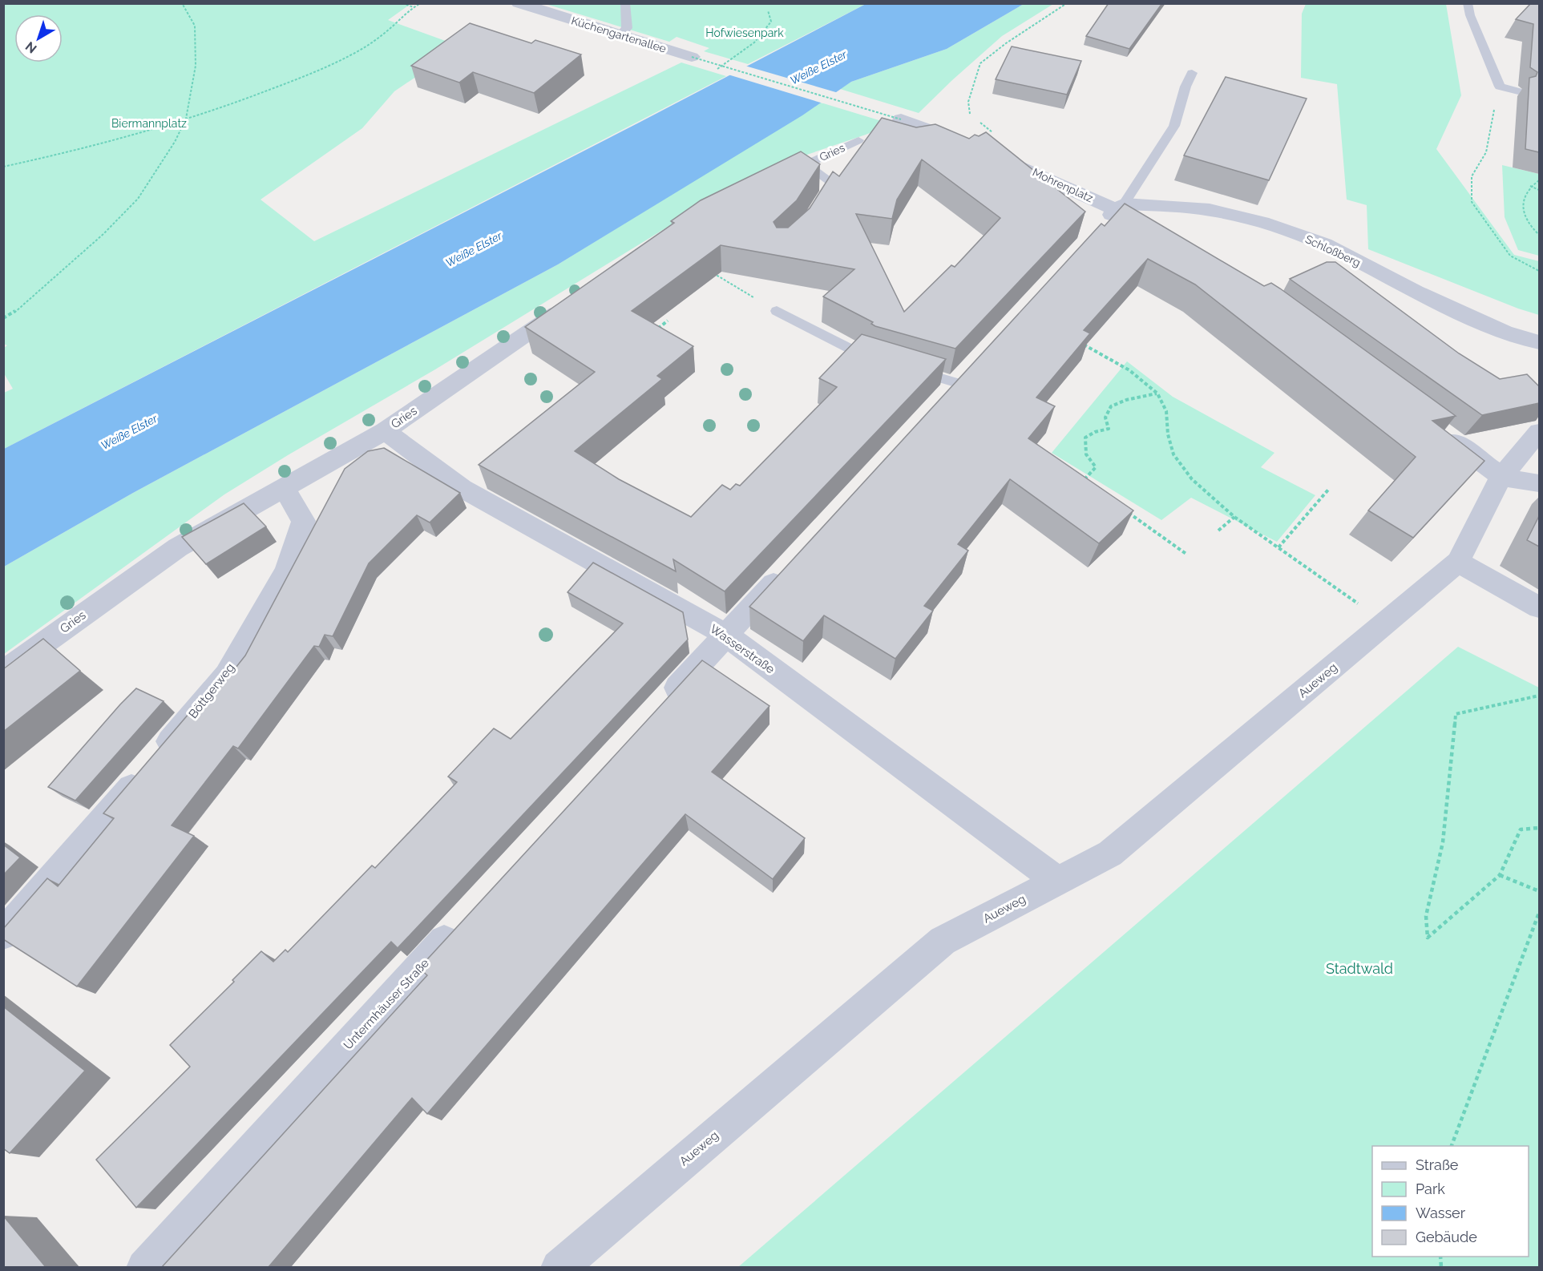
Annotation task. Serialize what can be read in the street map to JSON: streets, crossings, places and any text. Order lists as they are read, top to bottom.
{
  "streets": {
    "street": [
      "Küchengartenallee",
      "Gries",
      "Mohrenplatz",
      "Schloßberg",
      "Wasserstraße",
      "Aueweg",
      "Böttgerweg",
      "Untermhäuser Straße"
    ]
  },
  "crossings": [
    ["Gries", "Wasserstraße"],
    ["Gries", "Böttgerweg"],
    ["Mohrenplatz", "Schloßberg"],
    ["Wasserstraße", "Aueweg"]
  ],
  "water": ["Weiße Elster"],
  "parks": ["Hofwiesenpark", "Biermannplatz", "Stadtwald"],
  "legend": [
    "Straße",
    "Park",
    "Wasser",
    "Gebäude"
  ],
  "north": "bottom left"
}
